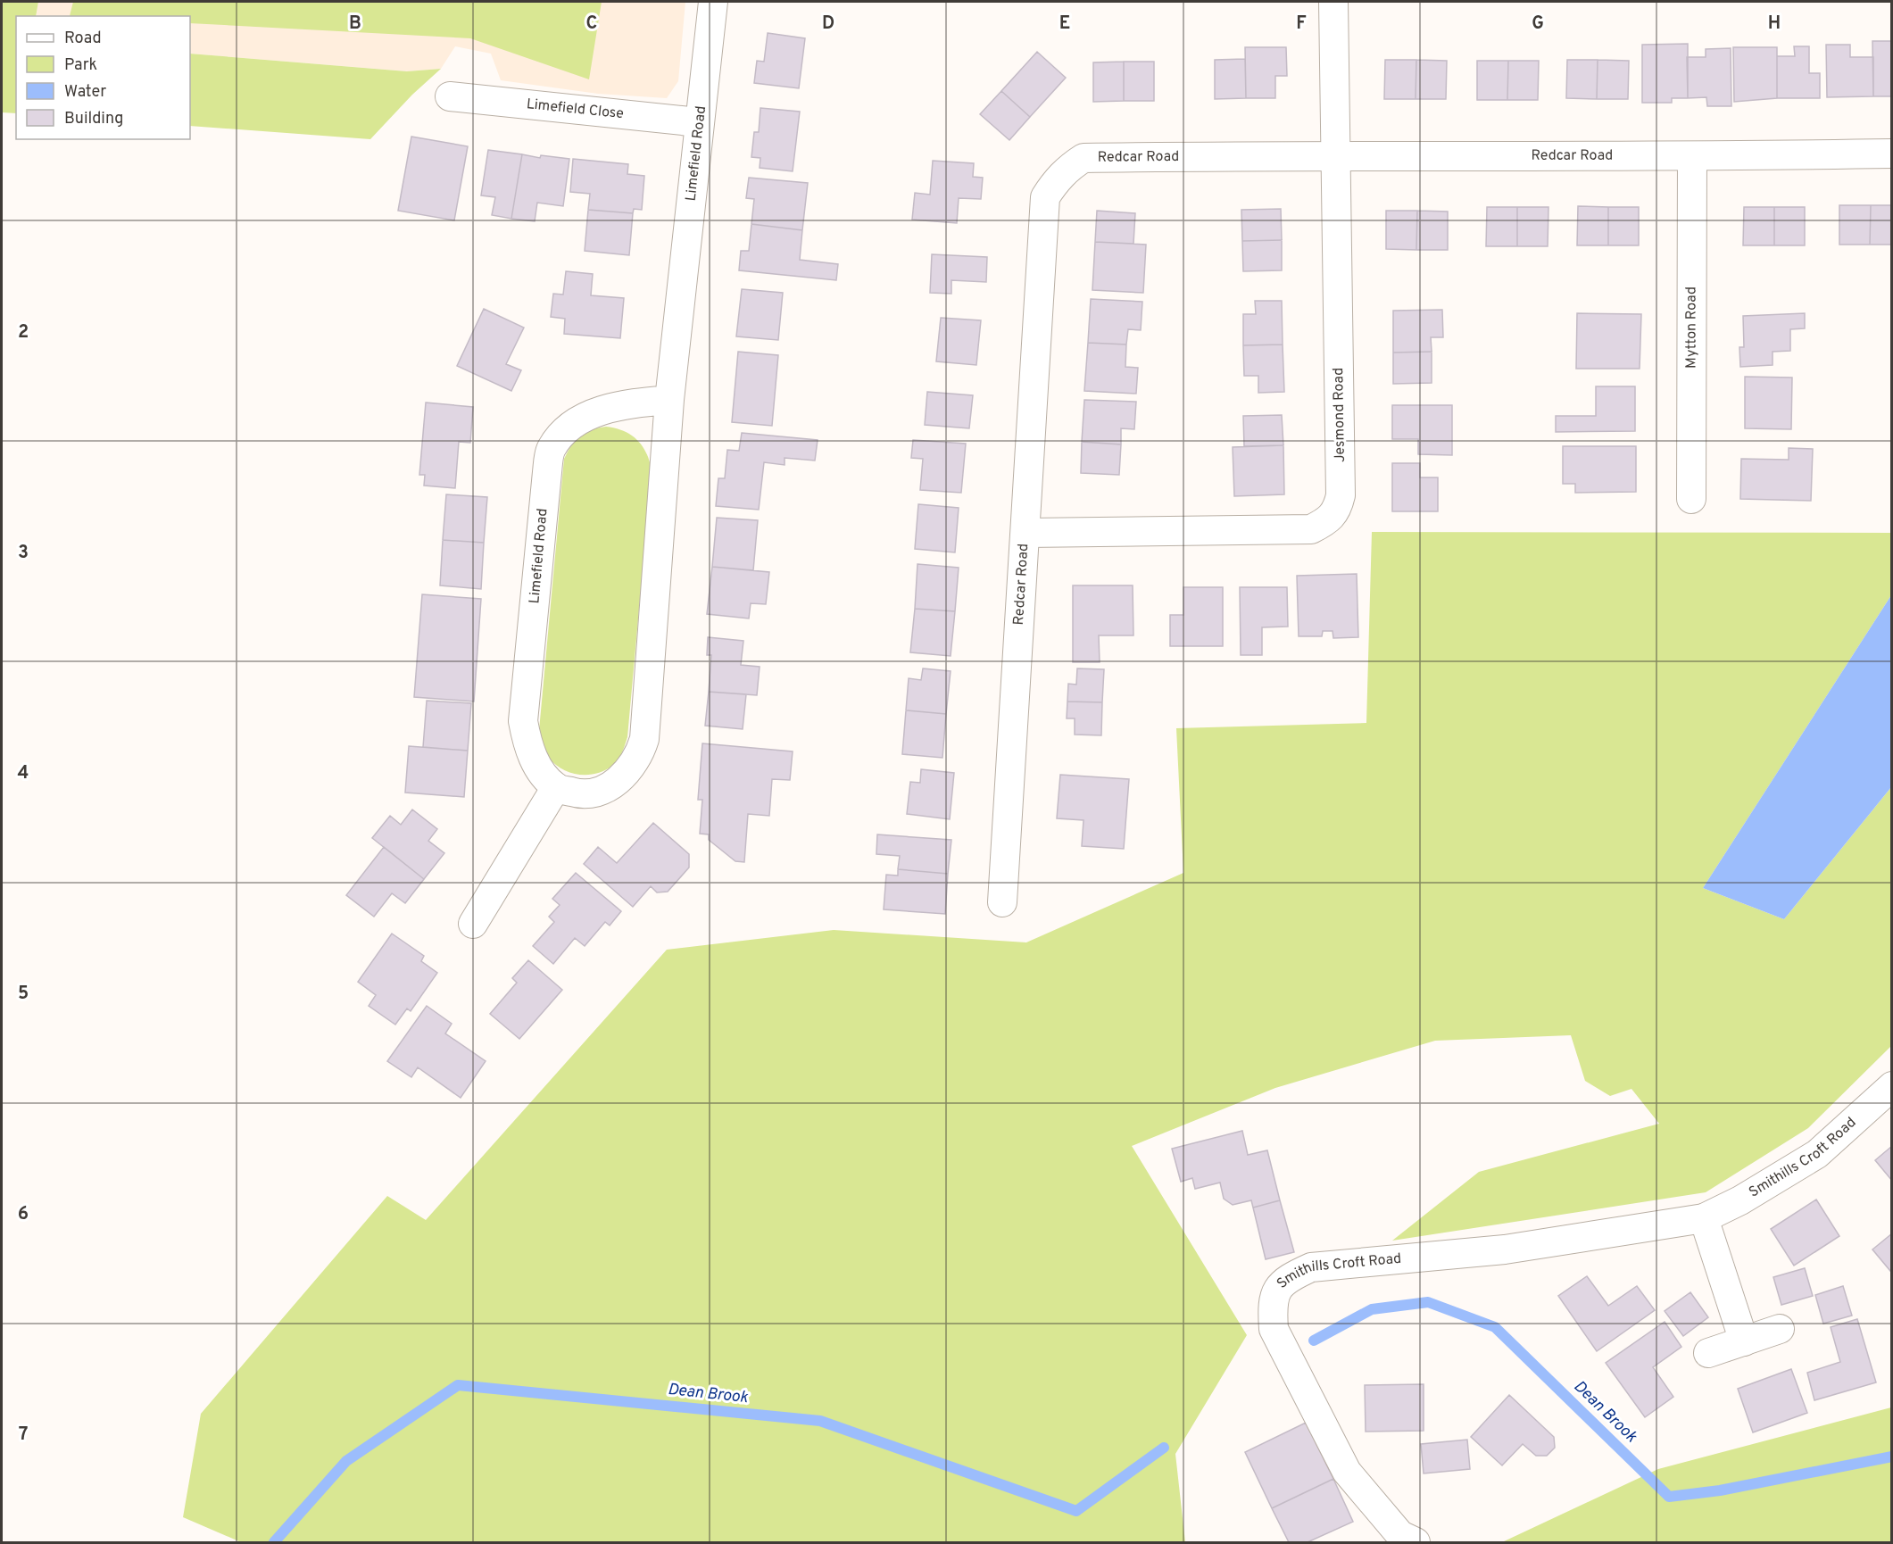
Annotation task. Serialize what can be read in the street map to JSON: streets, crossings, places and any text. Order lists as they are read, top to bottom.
{
  "streets": {
    "street": [
      "Limefield Close",
      "Limefield Road",
      "Redcar Road",
      "Mytton Road",
      "Jesmond Road",
      "Smithills Croft Road"
    ]
  },
  "crossings": [
    ["Limefield Close", "Limefield Road"],
    ["Redcar Road", "Mytton Road"],
    ["Redcar Road", "Jesmond Road"]
  ],
  "water": ["Dean Brook"],
  "legend": [
    "Road",
    "Park",
    "Water",
    "Building"
  ],
  "grid": {
    "columns": [
      "B",
      "C",
      "D",
      "E",
      "F",
      "G",
      "H"
    ],
    "rows": [
      "2",
      "3",
      "4",
      "5",
      "6",
      "7"
    ]
  }
}
